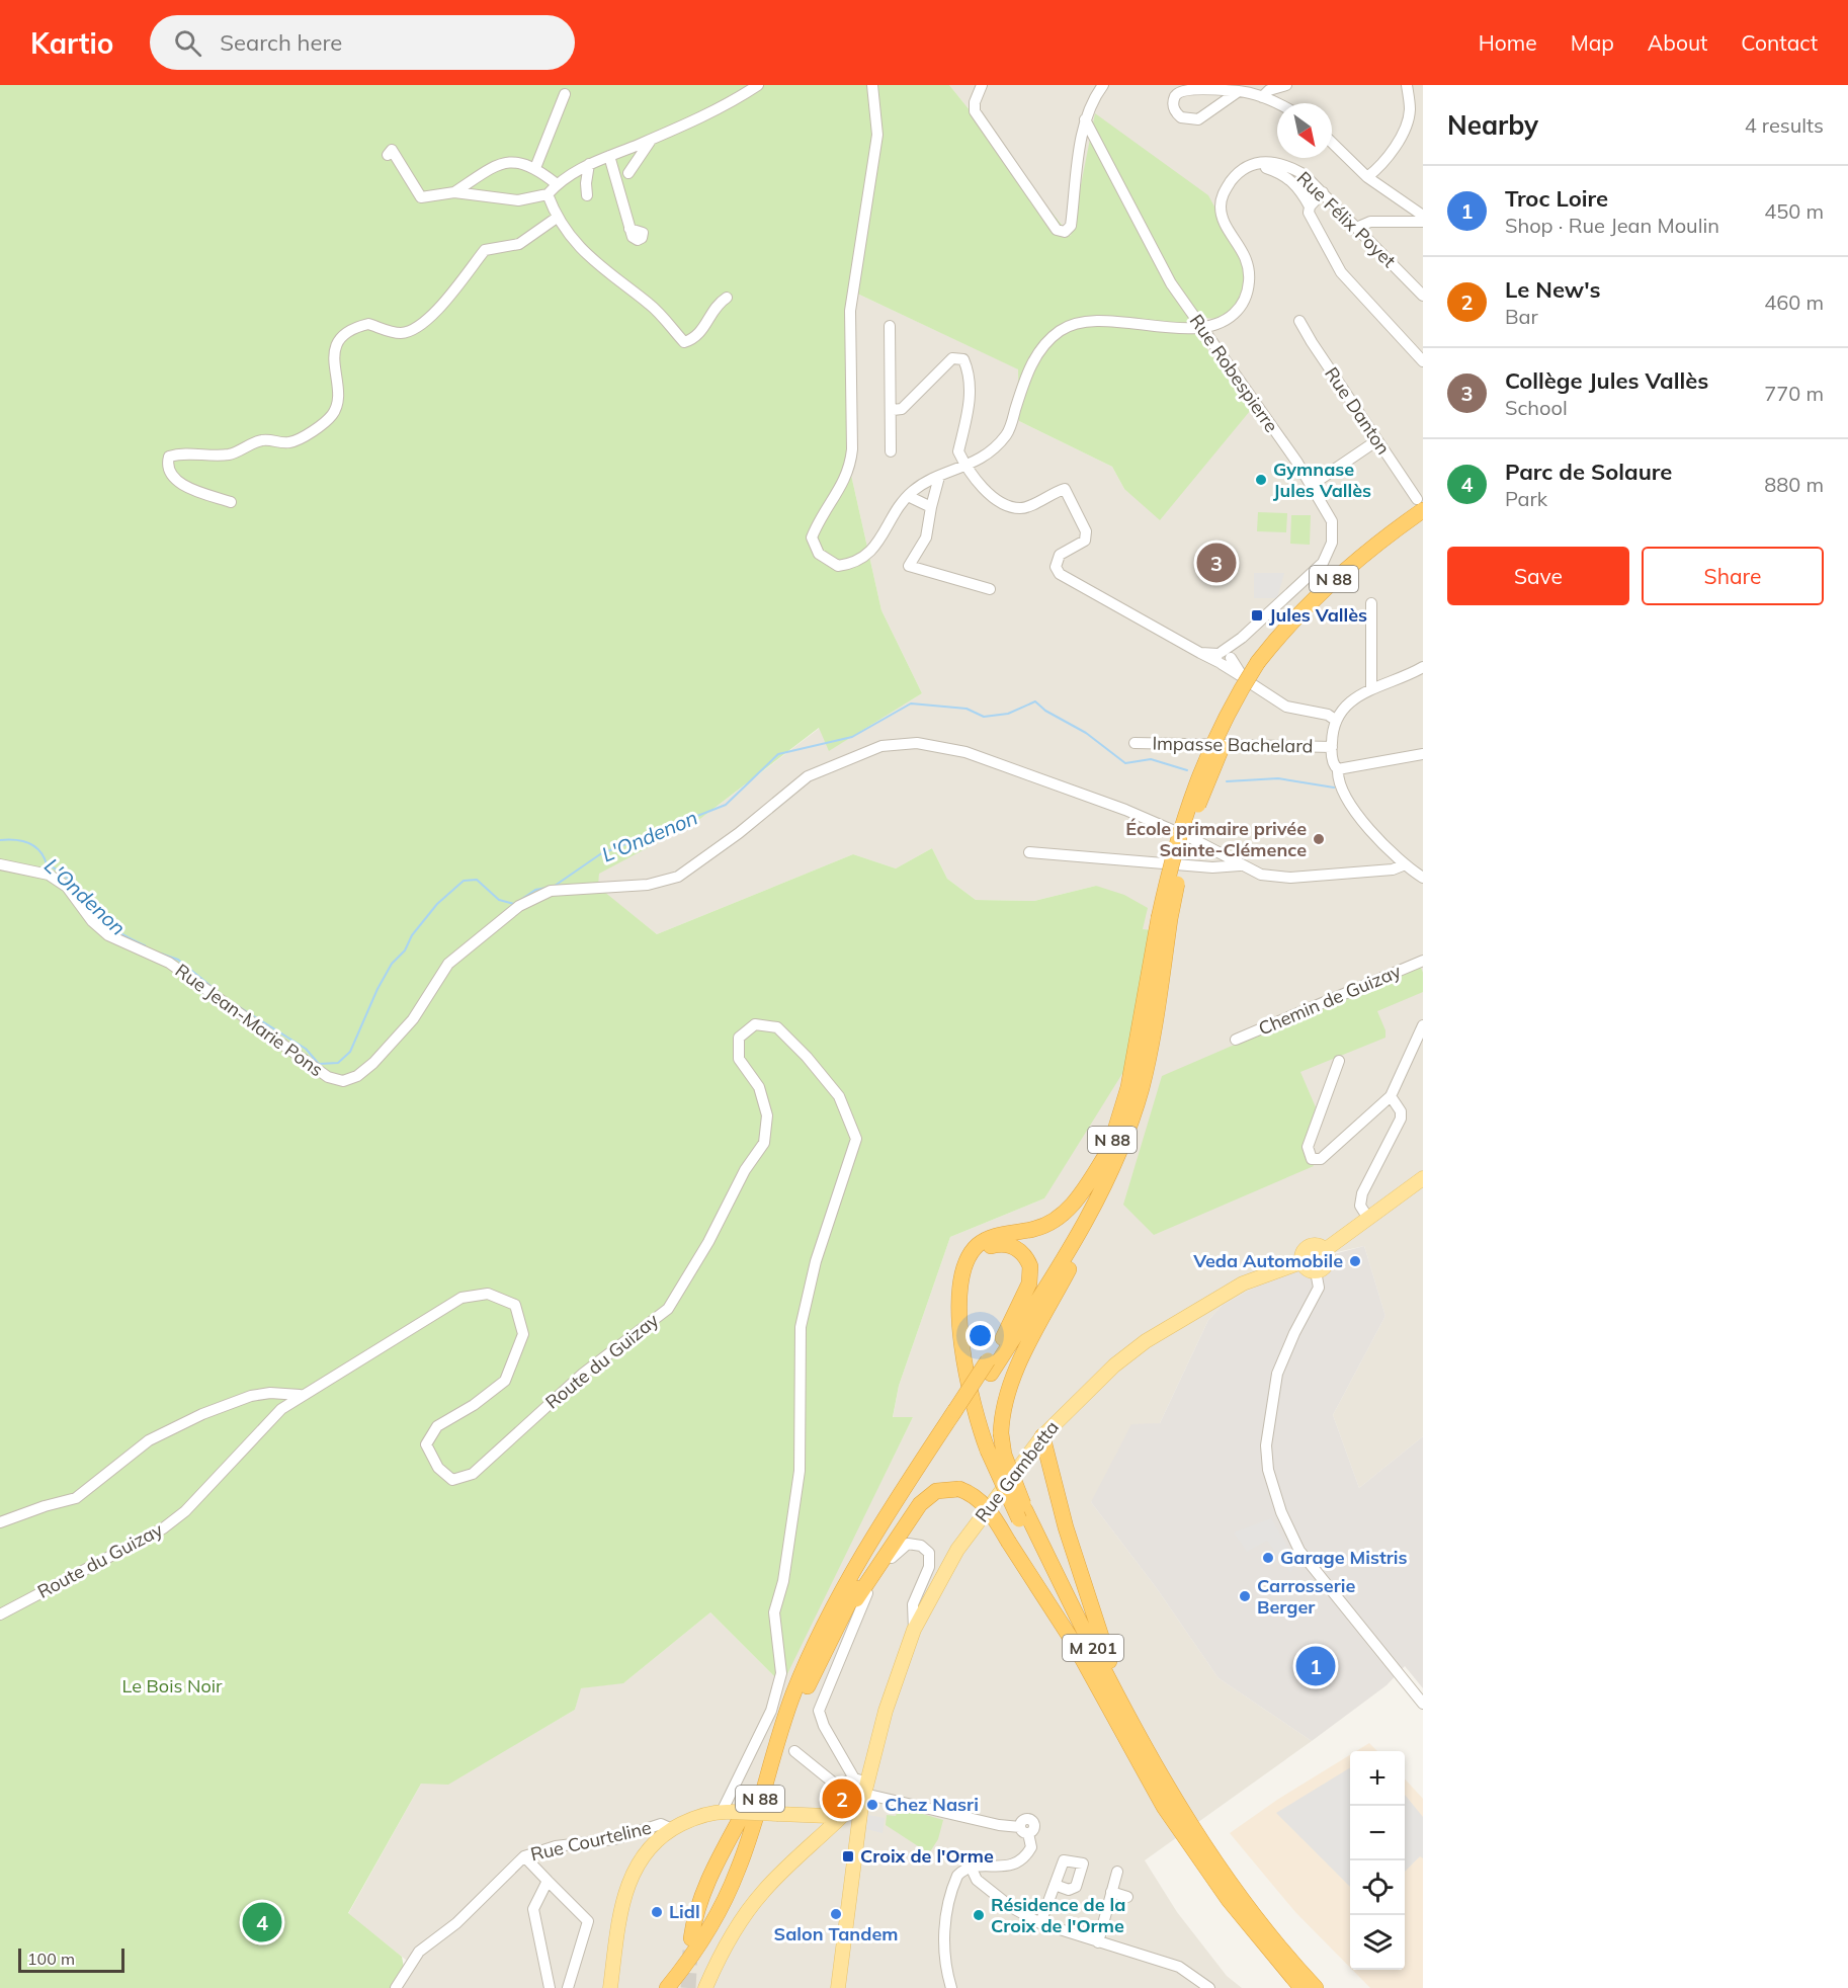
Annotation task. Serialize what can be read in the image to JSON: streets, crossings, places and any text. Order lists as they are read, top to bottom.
{
  "streets": {
    "highway": ["N 88", "M 201"],
    "main road": ["Rue Gambetta", "Rue Courteline"],
    "street": [
      "Rue Félix Poyet",
      "Rue Robespierre",
      "Rue Danton",
      "Impasse Bachelard",
      "Chemin de Guizay",
      "Rue Jean-Marie Pons",
      "Route du Guizay"
    ]
  },
  "crossings": [
    ["Rue Félix Poyet", "Rue Robespierre"],
    ["Rue Danton", "N 88"],
    ["N 88", "M 201"],
    ["Route du Guizay", "Rue Courteline"]
  ],
  "water": ["L'Ondenon"],
  "parks": ["Le Bois Noir"],
  "places": {
    "other": [
      "Gymnase Jules Vallès",
      "École primaire privée Sainte-Clémence",
      "Veda Automobile",
      "Garage Mistris",
      "Carrosserie Berger",
      "Chez Nasri",
      "Lidl",
      "Salon Tandem",
      "Résidence de la Croix de l'Orme"
    ],
    "transit": ["Jules Vallès", "Croix de l'Orme"]
  },
  "scale_bar": "100 m",
  "north": "bottom right",
  "page": {
    "header": "Kartio",
    "search": "Search here",
    "nav": [
      "Home",
      "Map",
      "About",
      "Contact"
    ],
    "heading": ["Nearby", "4 results"],
    "list": [
      {
        "mark": "1",
        "name": "Troc Loire",
        "note": "Shop · Rue Jean Moulin",
        "value": "450 m"
      },
      {
        "mark": "2",
        "name": "Le New's",
        "note": "Bar",
        "value": "460 m"
      },
      {
        "mark": "3",
        "name": "Collège Jules Vallès",
        "note": "School",
        "value": "770 m"
      },
      {
        "mark": "4",
        "name": "Parc de Solaure",
        "note": "Park",
        "value": "880 m"
      }
    ],
    "buttons": ["Save", "Share"],
    "pins": [
      "3",
      "1",
      "2",
      "4"
    ],
    "map_buttons": ["+", "−"],
    "scale": "100 m"
  }
}
